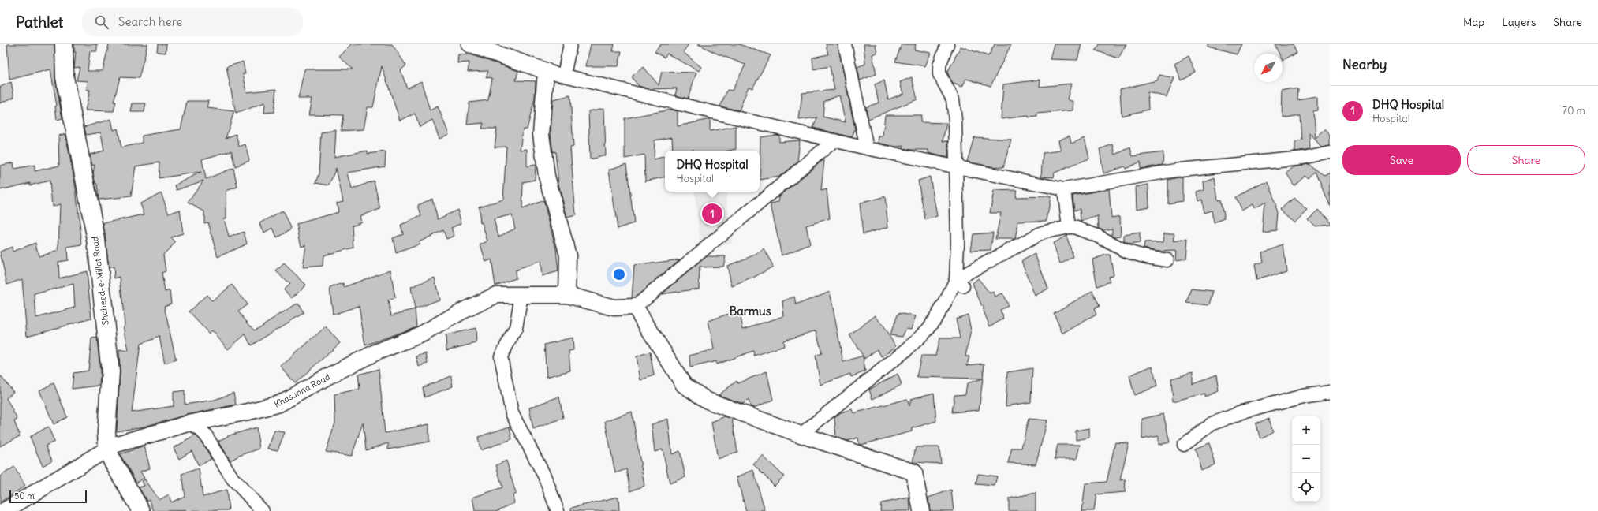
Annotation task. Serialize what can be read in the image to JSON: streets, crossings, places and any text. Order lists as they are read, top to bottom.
{
  "streets": {
    "main road": ["Shaheed-e-Millat Road"],
    "street": ["Khasanna Road"]
  },
  "crossings": [
    ["Shaheed-e-Millat Road", "Khasanna Road"]
  ],
  "districts": ["Barmus"],
  "scale_bar": "50 m",
  "north": "bottom left",
  "page": {
    "header": "Pathlet",
    "search": "Search here",
    "nav": ["Map", "Layers", "Share"],
    "heading": "Nearby",
    "list": [
      {
        "mark": "1",
        "name": "DHQ Hospital",
        "note": "Hospital",
        "value": "70 m"
      }
    ],
    "buttons": ["Save", "Share"],
    "popup": ["DHQ Hospital", "Hospital"],
    "pins": "1",
    "map_buttons": ["+", "−"],
    "scale": "50 m"
  }
}
